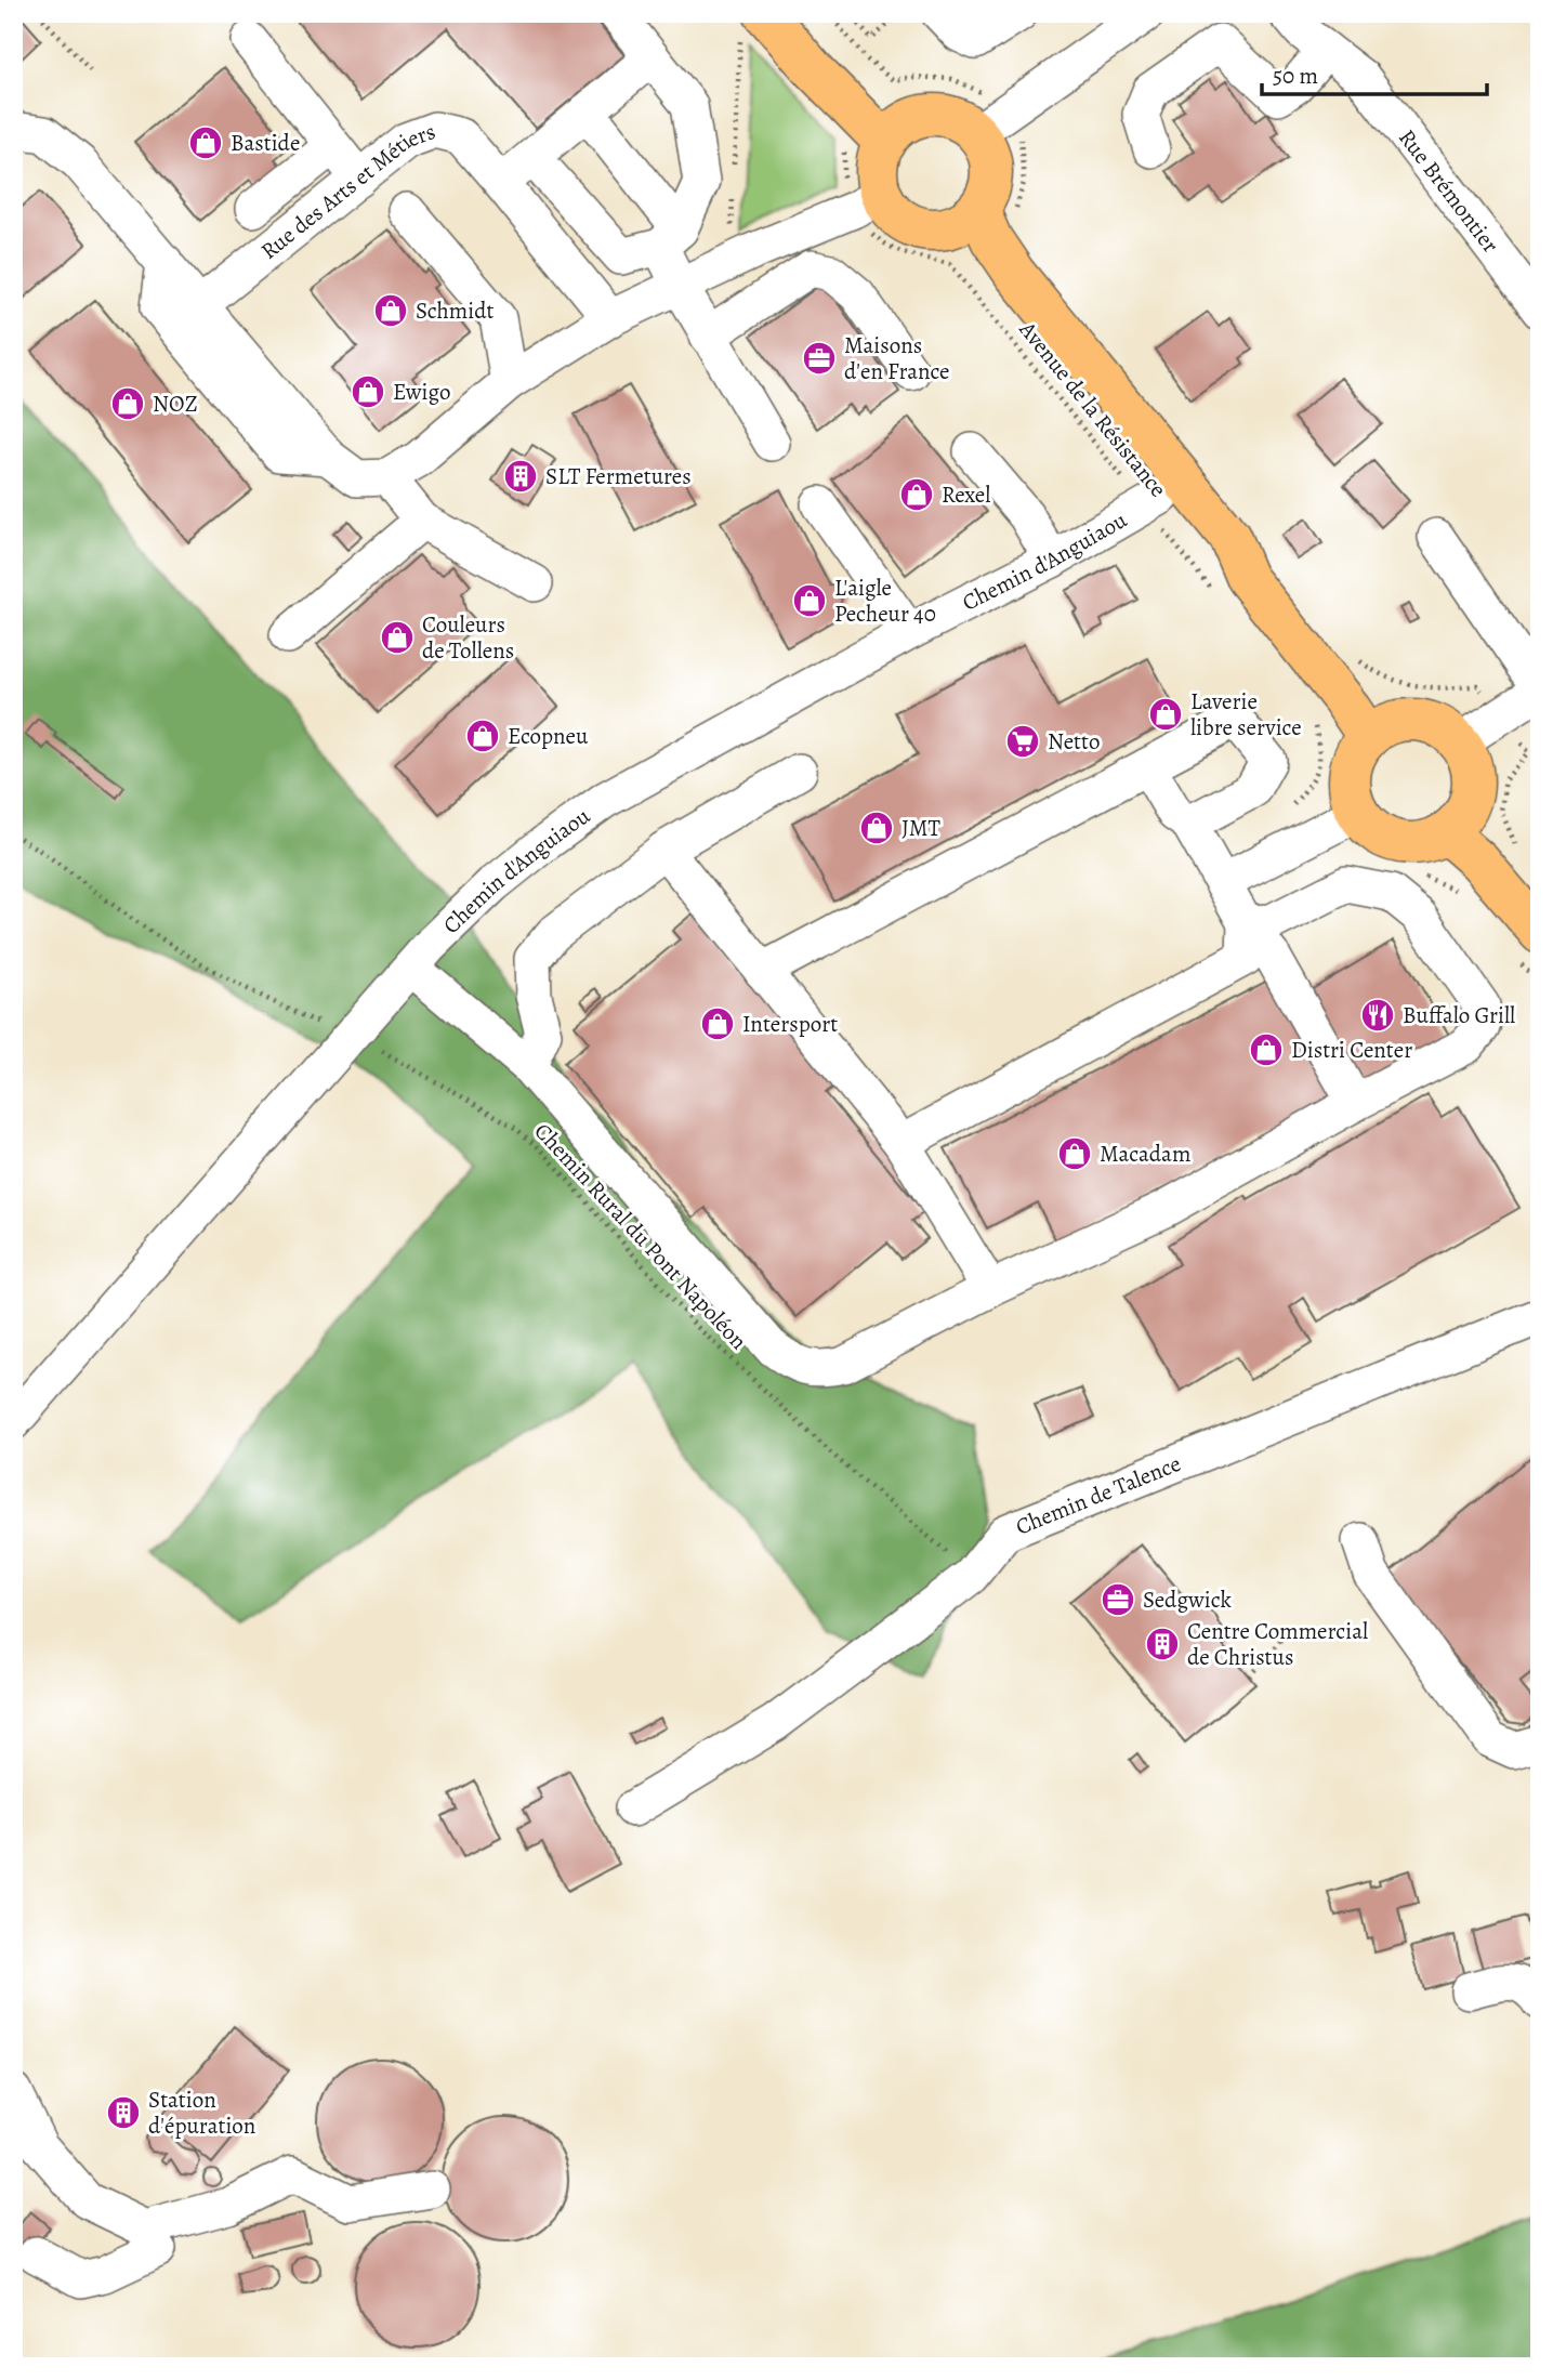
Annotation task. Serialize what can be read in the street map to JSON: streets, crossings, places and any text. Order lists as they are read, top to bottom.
{
  "streets": {
    "main road": ["Avenue de la Résistance"],
    "street": [
      "Rue Brémontier",
      "Rue des Arts et Métiers",
      "Chemin d'Anguiaou",
      "Chemin de Talence"
    ],
    "path": ["Chemin Rural du Pont Napoléon"]
  },
  "crossings": [
    ["Avenue de la Résistance", "Chemin d'Anguiaou"],
    ["Chemin d'Anguiaou", "Chemin Rural du Pont Napoléon"],
    ["Chemin Rural du Pont Napoléon", "Chemin de Talence"]
  ],
  "places": {
    "shop": [
      "Bastide",
      "Schmidt",
      "Ewigo",
      "NOZ",
      "Rexel",
      "L'aigle Pecheur 40",
      "Couleurs de Tollens",
      "Laverie libre service",
      "Ecopneu",
      "JMT",
      "Intersport",
      "Distri Center",
      "Macadam"
    ],
    "office": ["Maisons d'en France", "Sedgwick"],
    "building": ["SLT Fermetures", "Centre Commercial de Christus", "Station d'épuration"],
    "supermarket": ["Netto"],
    "restaurant": ["Buffalo Grill"]
  },
  "scale_bar": "50 m"
}
